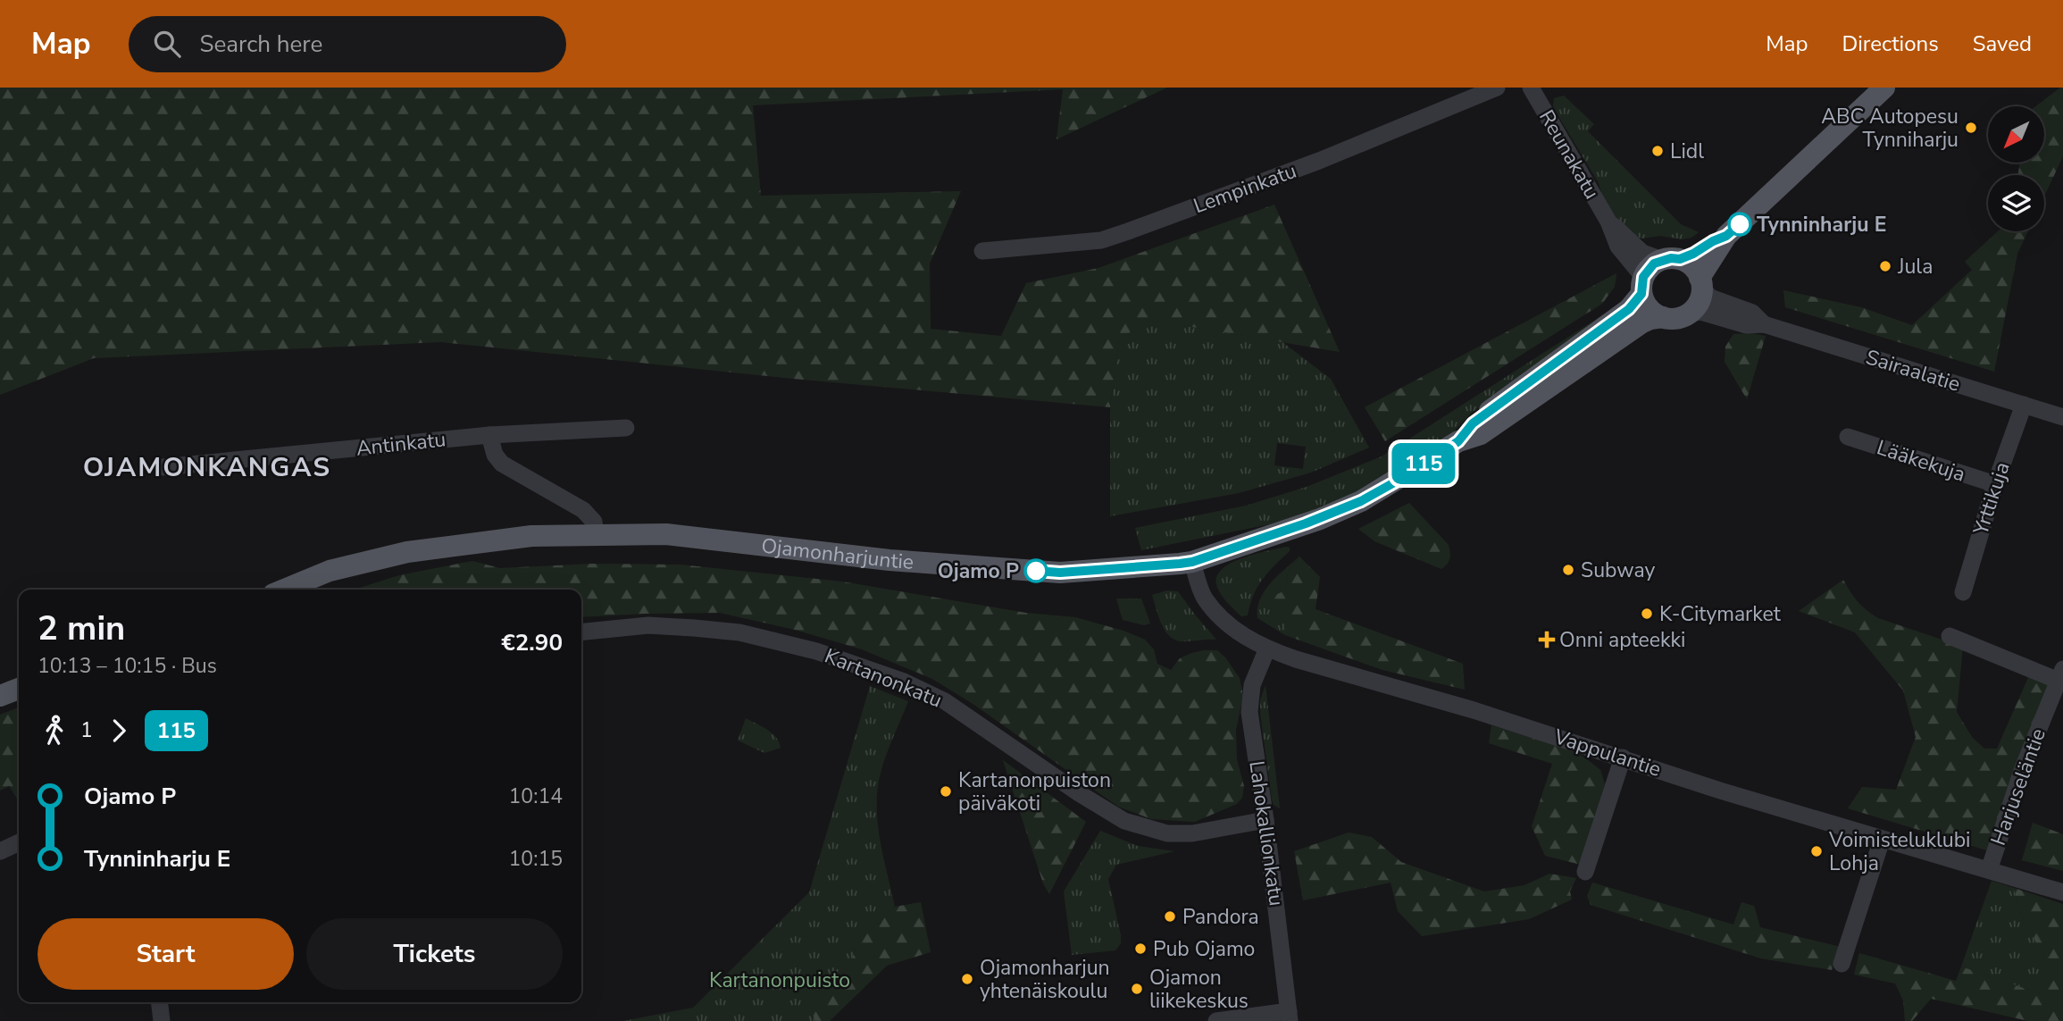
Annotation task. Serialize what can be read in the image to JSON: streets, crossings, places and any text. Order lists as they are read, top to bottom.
{
  "streets": {
    "main road": ["Ojamonharjuntie"],
    "street": [
      "Reunakatu",
      "Lempinkatu",
      "Sairaalatie",
      "Antinkatu",
      "Lääkekuja",
      "Yrttikuja",
      "Kartanonkatu",
      "Vappulantie",
      "Harjuseläntie",
      "Lahokallionkatu"
    ]
  },
  "crossings": [
    ["Reunakatu", "Sairaalatie"],
    ["Reunakatu", "Ojamonharjuntie"],
    ["Sairaalatie", "Yrttikuja"],
    ["Sairaalatie", "Ojamonharjuntie"],
    ["Lääkekuja", "Yrttikuja"],
    ["Ojamonharjuntie", "Vappulantie"],
    ["Kartanonkatu", "Lahokallionkatu"],
    ["Vappulantie", "Harjuseläntie"],
    ["Vappulantie", "Lahokallionkatu"]
  ],
  "districts": ["OJAMONKANGAS"],
  "parks": ["Kartanonpuisto"],
  "places": {
    "other": [
      "ABC Autopesu Tynniharju",
      "Lidl",
      "Tynninharju E",
      "Jula",
      "Subway",
      "Ojamo P",
      "K-Citymarket",
      "Kartanonpuiston päiväkoti",
      "Voimisteluklubi Lohja",
      "Pandora",
      "Pub Ojamo",
      "Ojamonharjun yhtenäiskoulu",
      "Ojamon liikekeskus"
    ],
    "health": ["Onni apteekki"]
  },
  "lines": ["bus line 115"],
  "north": "bottom left",
  "page": {
    "header": "Map",
    "search": "Search here",
    "nav": ["Map", "Directions", "Saved"],
    "on_map": "115",
    "heading": ["2 min", "10:13 – 10:15 · Bus", "€2.90"],
    "legs": ["1", "115"],
    "list": [
      {
        "name": "Ojamo P",
        "value": "10:14"
      },
      {
        "name": "Tynninharju E",
        "value": "10:15"
      }
    ],
    "buttons": ["Start", "Tickets"]
  }
}
